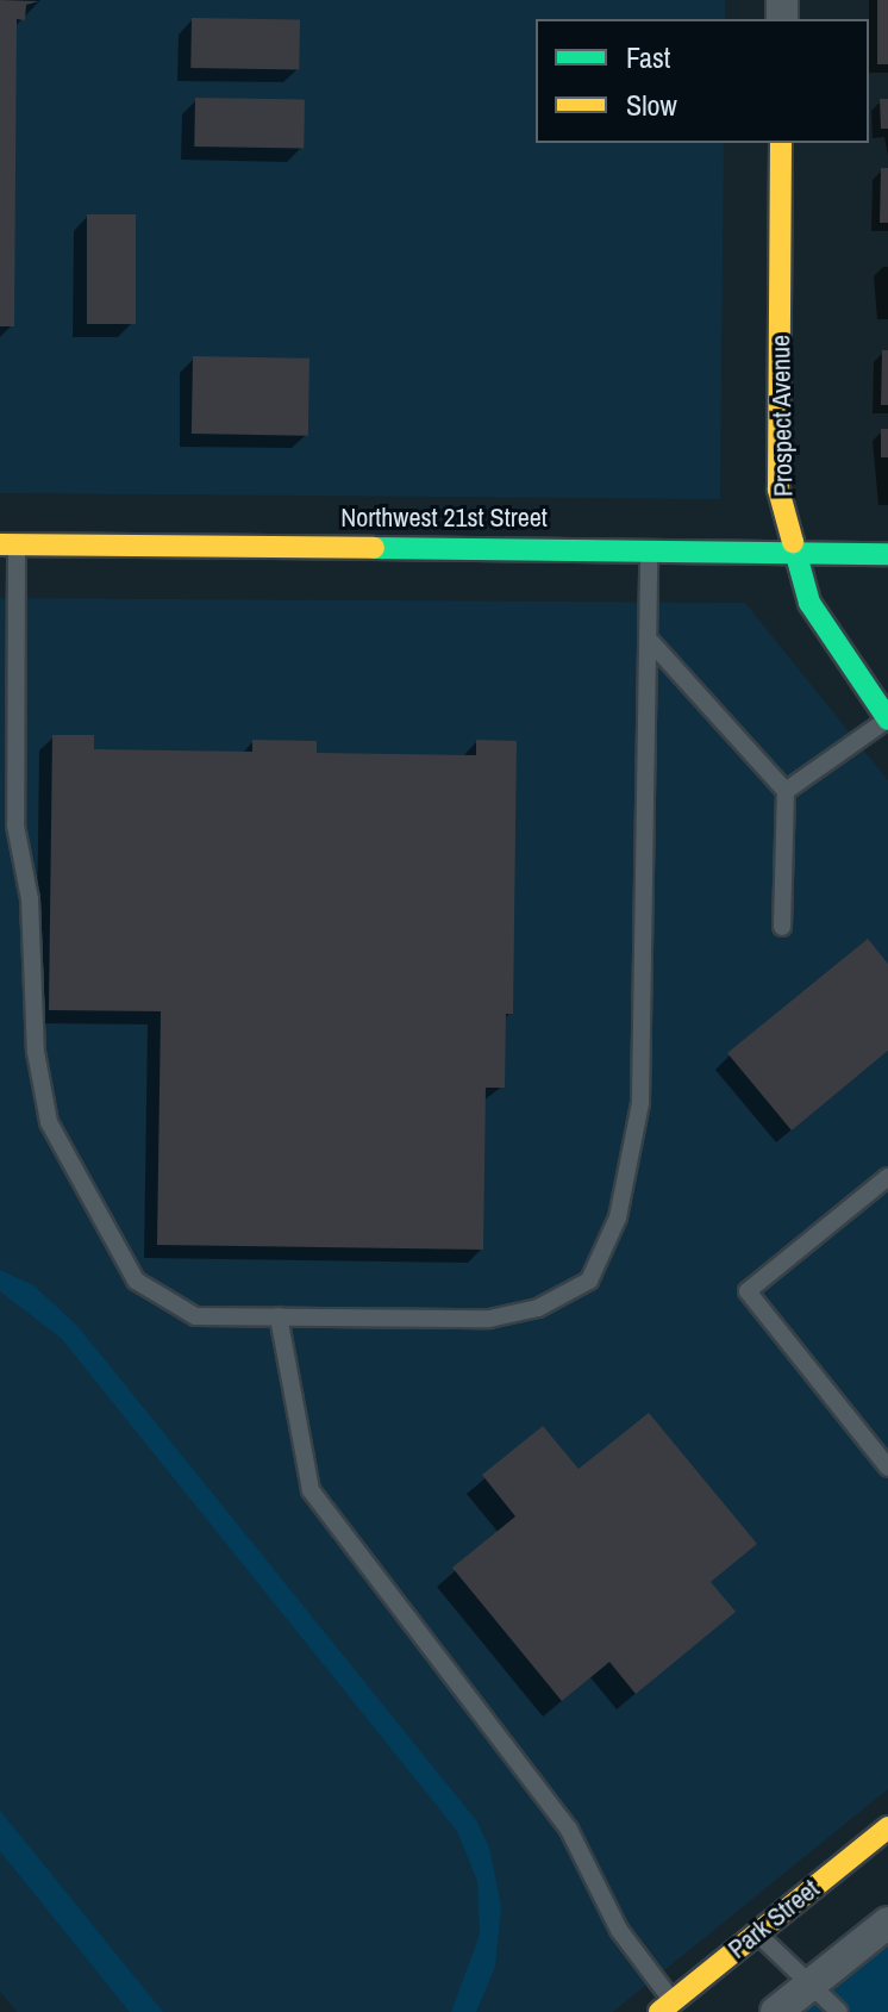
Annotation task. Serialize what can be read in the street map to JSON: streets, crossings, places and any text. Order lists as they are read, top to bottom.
{
  "streets": {
    "street": ["Prospect Avenue", "Northwest 21st Street", "Park Street"]
  },
  "crossings": [
    ["Prospect Avenue", "Northwest 21st Street"]
  ],
  "legend": ["Fast", "Slow"]
}
